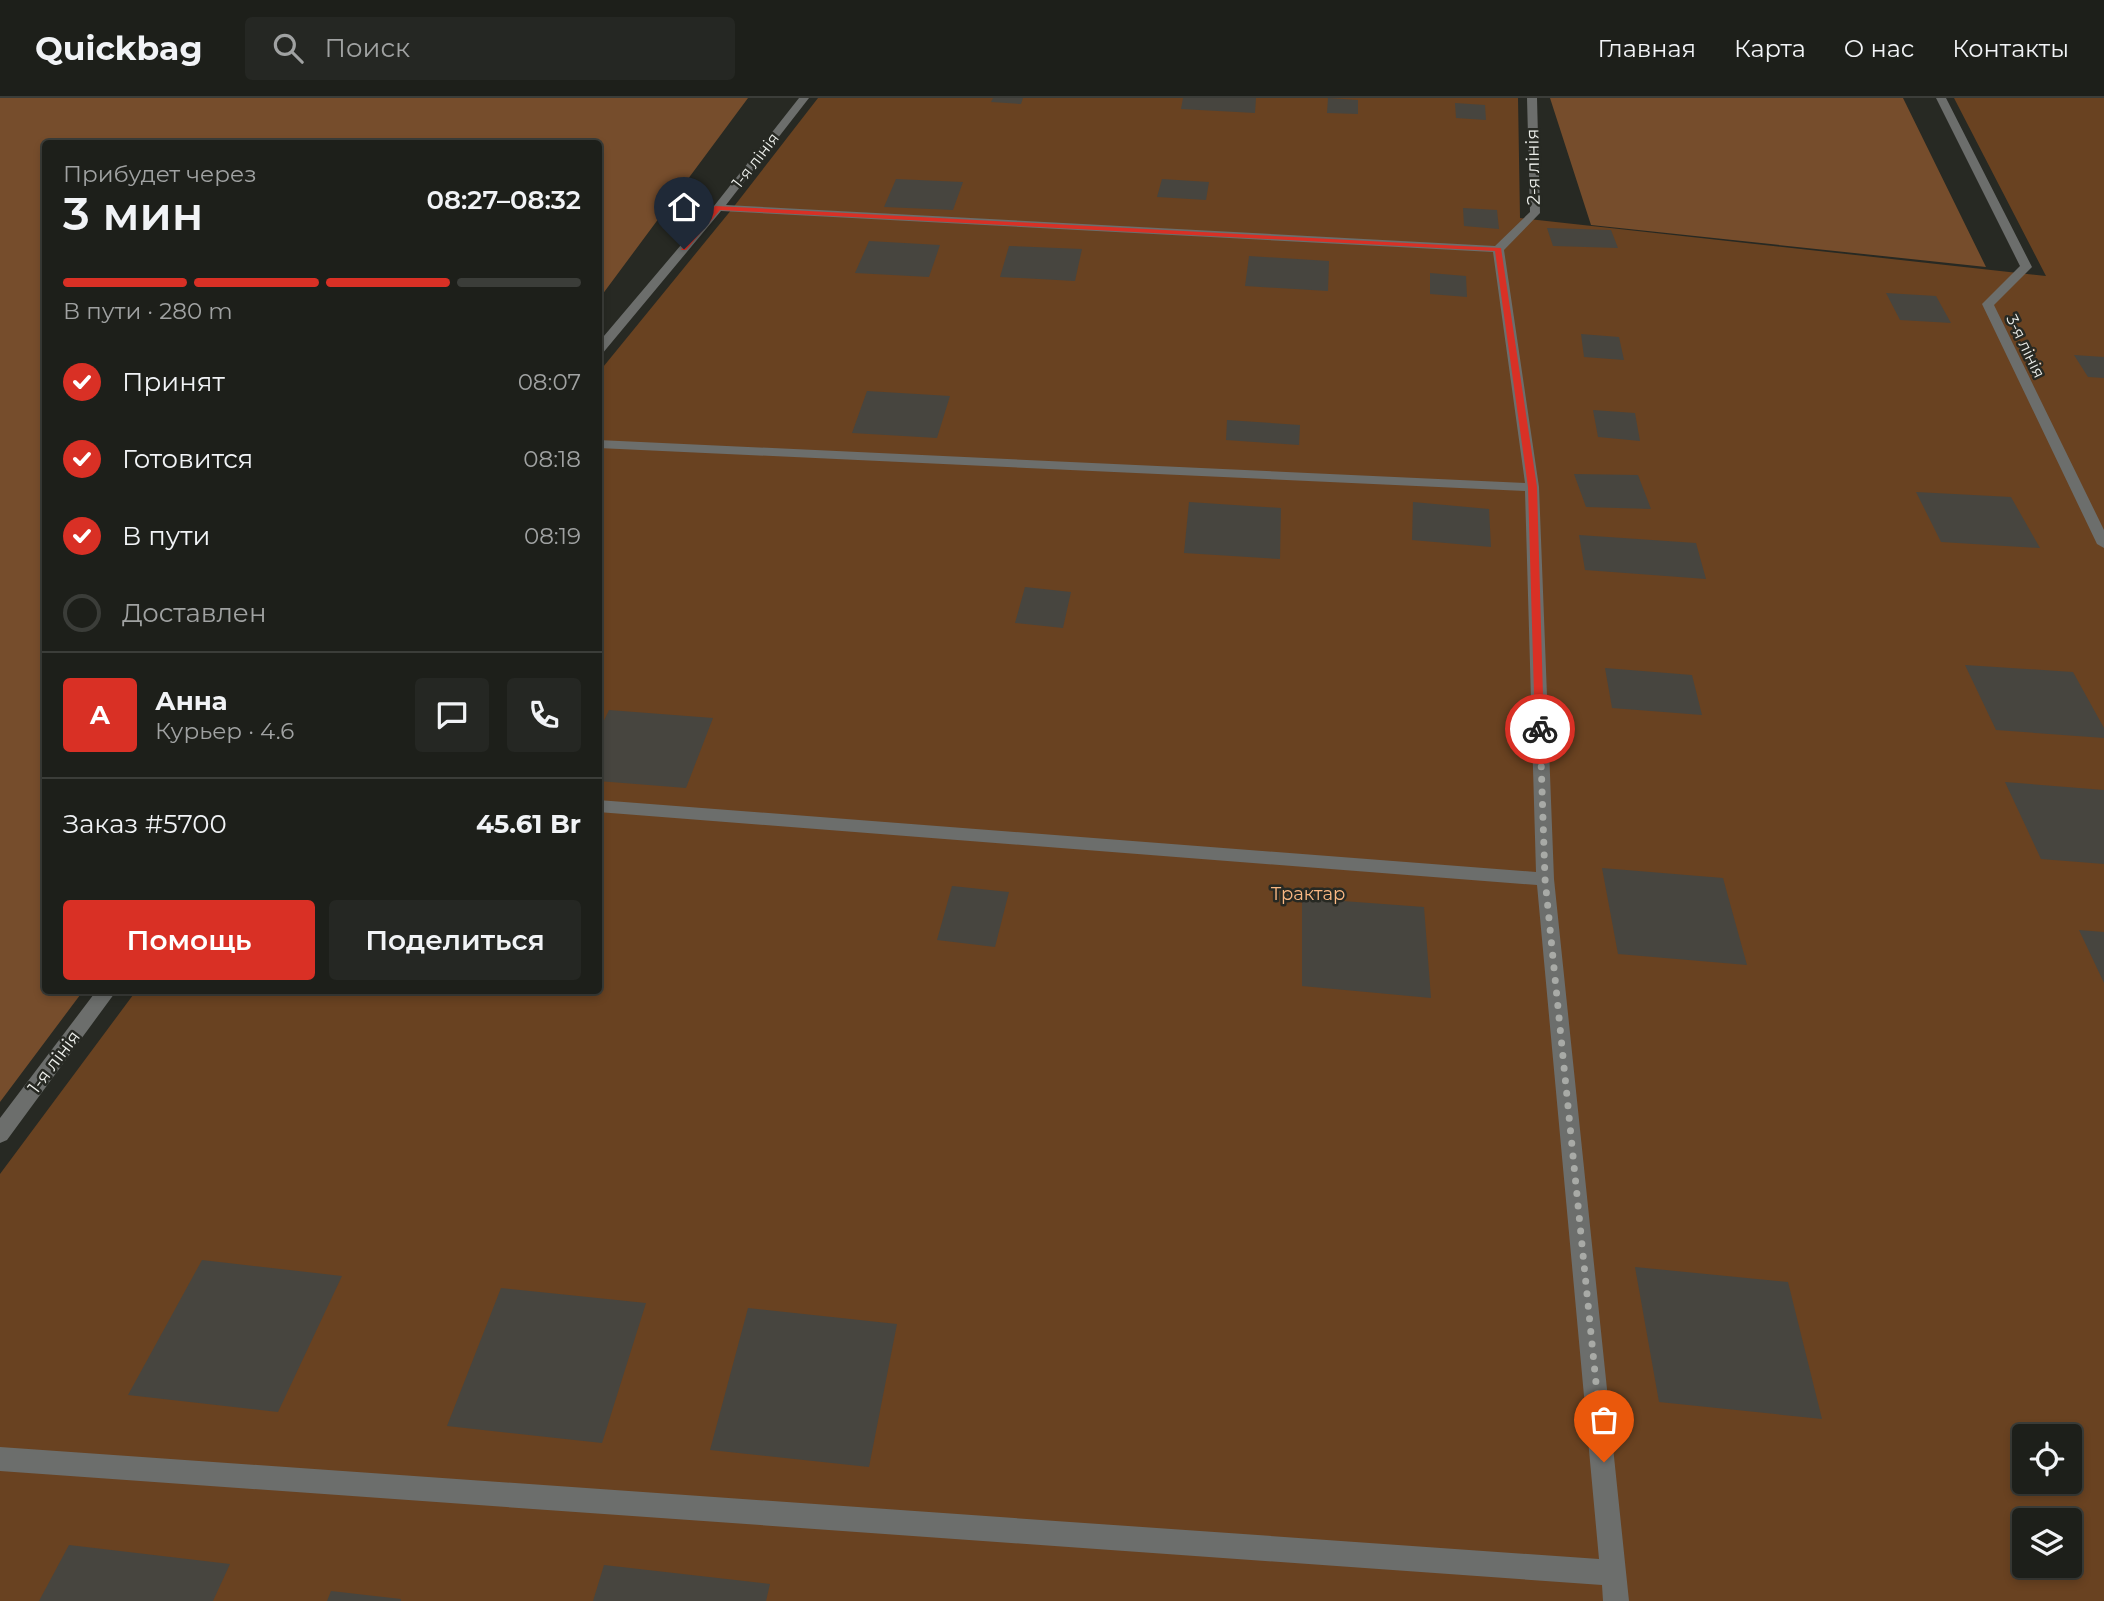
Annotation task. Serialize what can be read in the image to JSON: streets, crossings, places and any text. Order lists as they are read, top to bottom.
{
  "streets": {
    "street": ["1-я лінія", "2-я лінія", "3-я лінія"]
  },
  "parks": ["Трактар"],
  "page": {
    "header": "Quickbag",
    "search": "Поиск",
    "nav": [
      "Главная",
      "Карта",
      "О нас",
      "Контакты"
    ],
    "heading": ["3 мин", "Прибудет через", "08:27–08:32"],
    "panel": [
      "Анна",
      "Курьер · 4.6",
      "Заказ #5700",
      "45.61 Br"
    ],
    "bar": "В пути · 280 m",
    "list": [
      ["Принят", "08:07"],
      ["Готовится", "08:18"],
      ["В пути", "08:19"],
      "Доставлен"
    ],
    "round": "А",
    "buttons": ["Помощь", "Поделиться"]
  }
}
